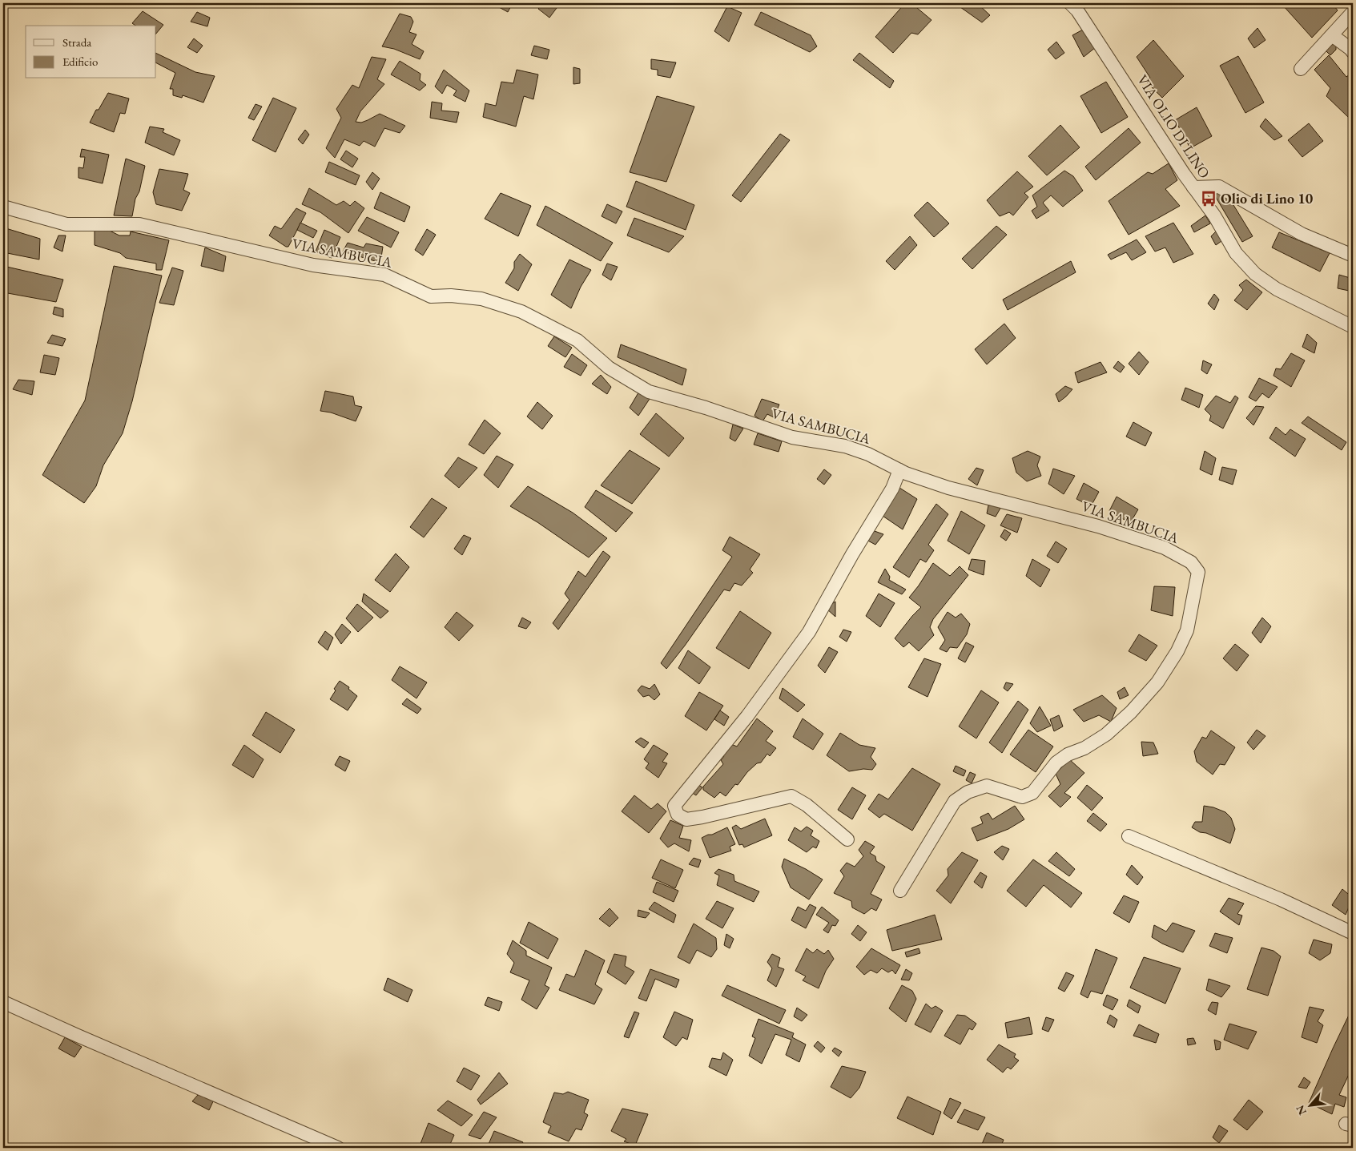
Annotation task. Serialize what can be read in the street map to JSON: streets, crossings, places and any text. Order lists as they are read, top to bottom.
{
  "streets": {
    "street": ["VIA OLIO DI LINO", "VIA SAMBUCIA"]
  },
  "places": {
    "bus stop": ["Olio di Lino 10"]
  },
  "legend": ["Strada", "Edificio"],
  "north": "bottom left"
}
